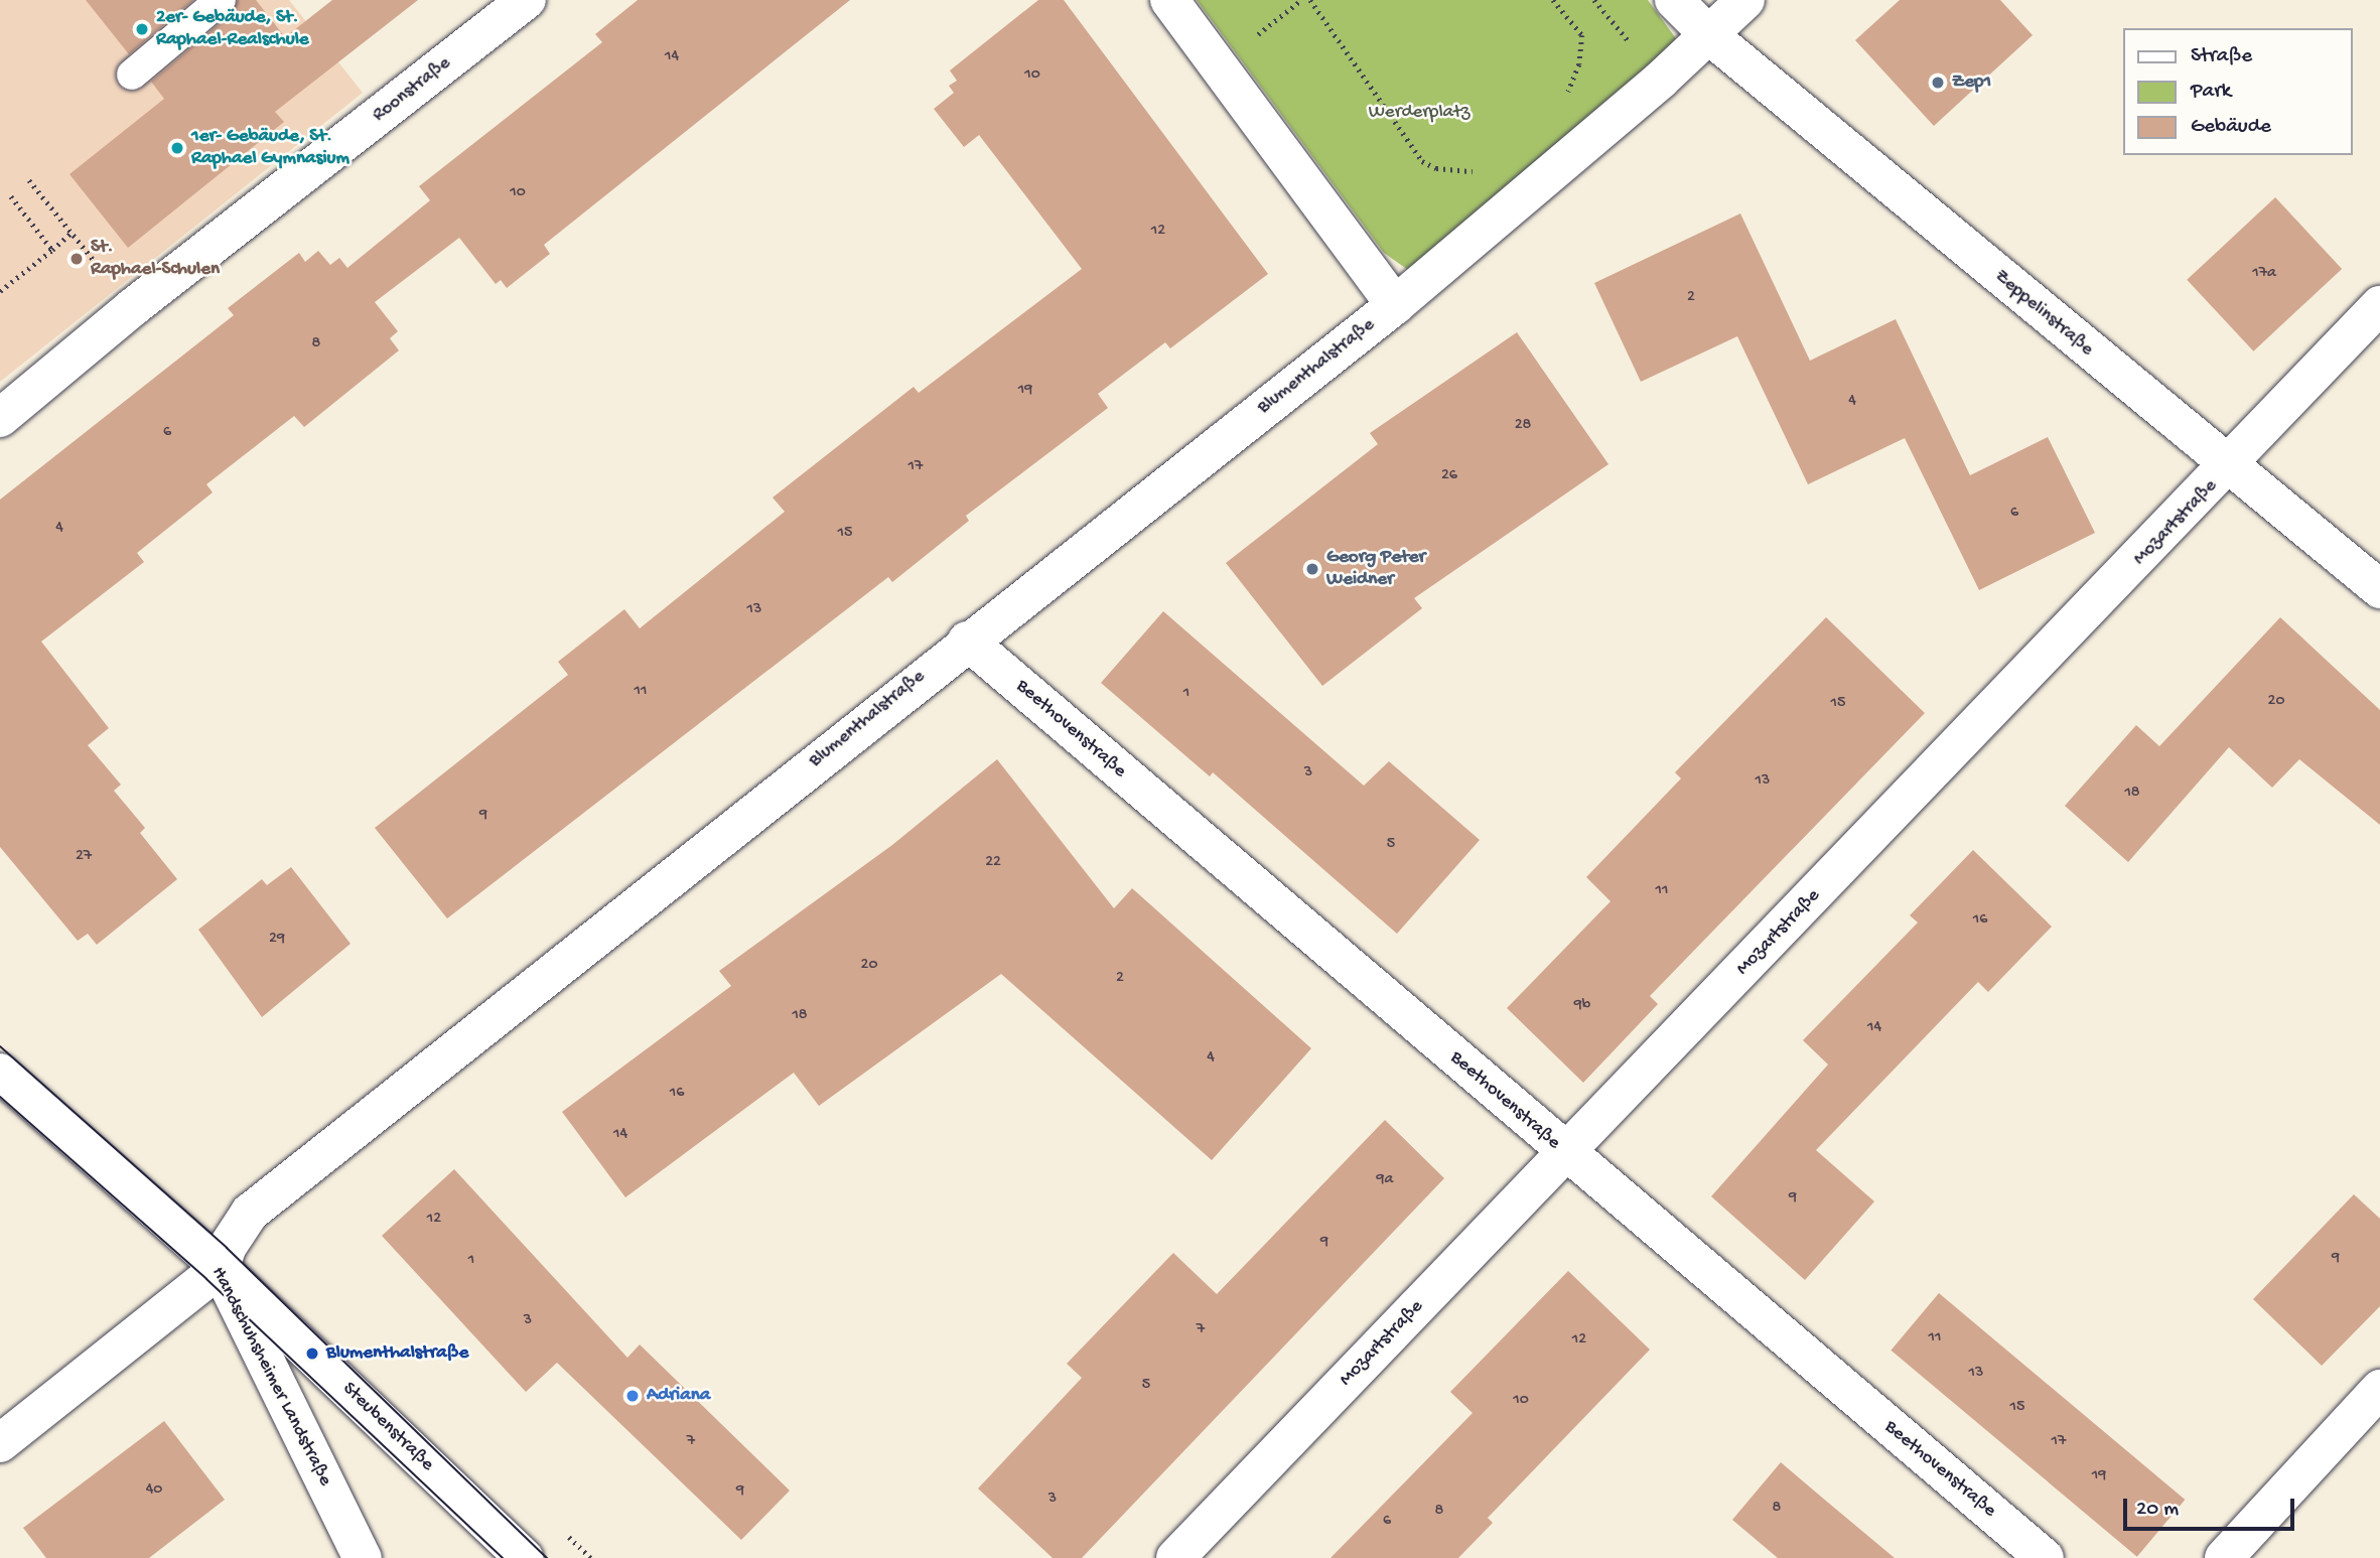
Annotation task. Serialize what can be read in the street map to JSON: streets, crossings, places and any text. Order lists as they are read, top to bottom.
{
  "streets": {
    "street": [
      "Roonstraße",
      "Zeppelinstraße",
      "Blumenthalstraße",
      "Mozartstraße",
      "Beethovenstraße",
      "Handschuhsheimer Landstraße",
      "Steubenstraße"
    ]
  },
  "crossings": [
    ["Zeppelinstraße", "Blumenthalstraße"],
    ["Zeppelinstraße", "Mozartstraße"],
    ["Blumenthalstraße", "Beethovenstraße"],
    ["Blumenthalstraße", "Handschuhsheimer Landstraße"],
    ["Blumenthalstraße", "Steubenstraße"],
    ["Mozartstraße", "Beethovenstraße"],
    ["Handschuhsheimer Landstraße", "Steubenstraße"]
  ],
  "parks": ["Werderplatz"],
  "places": [
    "2er- Gebäude, St. Raphael-Realschule",
    "Zep1",
    "1er- Gebäude, St. Raphael Gymnasium",
    "St. Raphael-Schulen",
    "Georg Peter Weidner",
    "Blumenthalstraße",
    "Adriana"
  ],
  "house_numbers": [
    "14",
    "10",
    "10",
    "12",
    "17a",
    "2",
    "8",
    "19",
    "4",
    "28",
    "6",
    "17",
    "26",
    "6",
    "4",
    "15",
    "13",
    "11",
    "1",
    "20",
    "15",
    "3",
    "13",
    "18",
    "9",
    "5",
    "27",
    "22",
    "11",
    "16",
    "29",
    "20",
    "2",
    "9b",
    "18",
    "14",
    "4",
    "16",
    "14",
    "9a",
    "9",
    "12",
    "9",
    "9",
    "1",
    "3",
    "7",
    "11",
    "12",
    "13",
    "5",
    "10",
    "15",
    "7",
    "17",
    "19",
    "40",
    "9",
    "3",
    "8",
    "8",
    "6"
  ],
  "legend": ["Straße", "Park", "Gebäude"],
  "scale_bar": "20 m"
}
